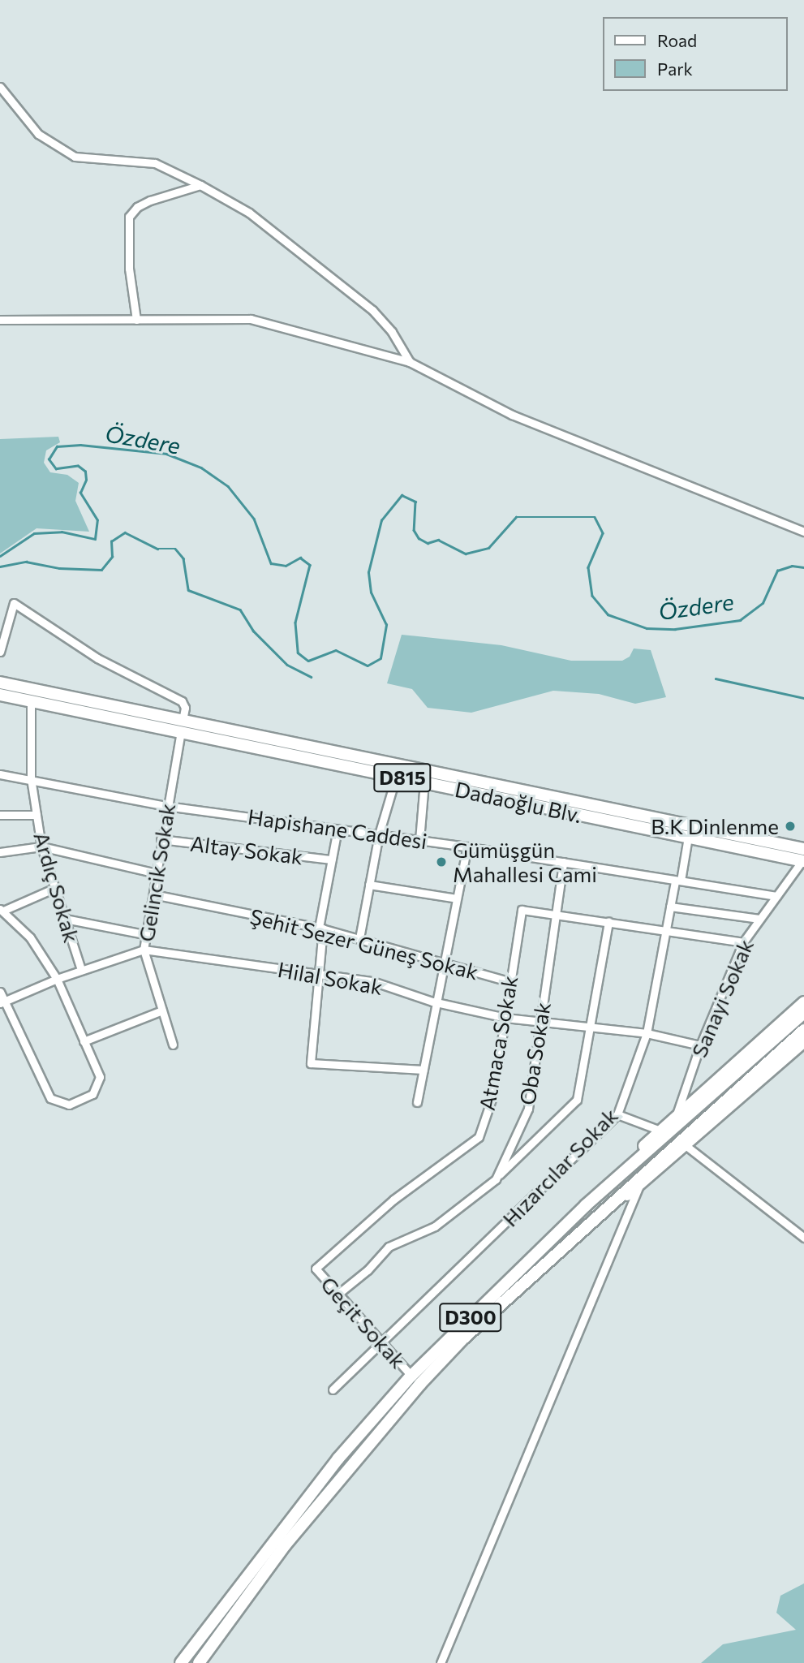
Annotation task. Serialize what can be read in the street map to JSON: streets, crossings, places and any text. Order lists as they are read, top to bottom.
{
  "streets": {
    "highway": ["D815", "Dadaoğlu Blv.", "D300"],
    "street": [
      "Hapishane Caddesi",
      "Altay Sokak",
      "Gelincik Sokak",
      "Ardıç Sokak",
      "Şehit Sezer Güneş Sokak",
      "Hilal Sokak",
      "Sanayi Sokak",
      "Atmaca Sokak",
      "Oba Sokak",
      "Hızarcılar Sokak",
      "Geçit Sokak"
    ]
  },
  "crossings": [
    ["Dadaoğlu Blv.", "Gelincik Sokak"],
    ["Dadaoğlu Blv.", "Ardıç Sokak"],
    ["Dadaoğlu Blv.", "Sanayi Sokak"],
    ["Dadaoğlu Blv.", "Hızarcılar Sokak"],
    ["Hapishane Caddesi", "Gelincik Sokak"],
    ["Hapishane Caddesi", "Ardıç Sokak"],
    ["Hapishane Caddesi", "Sanayi Sokak"],
    ["Hapishane Caddesi", "Oba Sokak"],
    ["Hapishane Caddesi", "Hızarcılar Sokak"],
    ["Altay Sokak", "Gelincik Sokak"],
    ["Gelincik Sokak", "Şehit Sezer Güneş Sokak"],
    ["Gelincik Sokak", "Hilal Sokak"],
    ["Ardıç Sokak", "Hilal Sokak"],
    ["Şehit Sezer Güneş Sokak", "Atmaca Sokak"],
    ["Hilal Sokak", "Sanayi Sokak"],
    ["Hilal Sokak", "Atmaca Sokak"],
    ["Hilal Sokak", "Oba Sokak"],
    ["Hilal Sokak", "Hızarcılar Sokak"],
    ["Atmaca Sokak", "Oba Sokak"],
    ["Atmaca Sokak", "Geçit Sokak"],
    ["Oba Sokak", "Geçit Sokak"],
    ["Hızarcılar Sokak", "Geçit Sokak"],
    ["D300", "Geçit Sokak"]
  ],
  "water": ["Özdere"],
  "places": ["B.K Dinlenme", "Gümüşgün Mahallesi Cami"],
  "legend": ["Road", "Park"]
}
